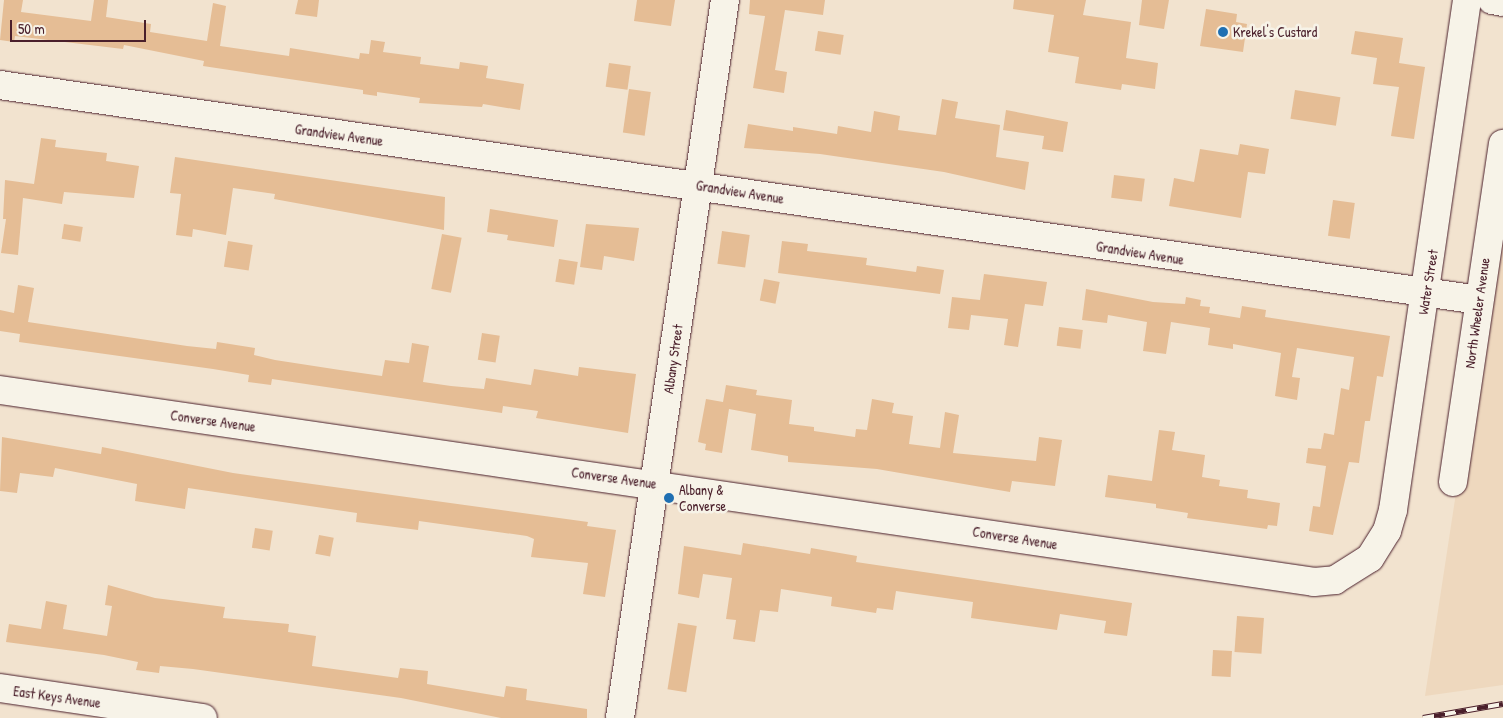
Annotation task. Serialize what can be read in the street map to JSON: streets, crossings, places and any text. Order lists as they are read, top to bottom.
{
  "streets": {
    "street": [
      "Grandview Avenue",
      "Water Street",
      "North Wheeler Avenue",
      "Albany Street",
      "Converse Avenue",
      "East Keys Avenue"
    ]
  },
  "crossings": [
    ["Grandview Avenue", "Water Street"],
    ["Grandview Avenue", "North Wheeler Avenue"],
    ["Grandview Avenue", "Albany Street"],
    ["Water Street", "Converse Avenue"],
    ["Albany Street", "Converse Avenue"]
  ],
  "places": ["Krekel's Custard", "Albany & Converse"],
  "scale_bar": "50 m"
}
